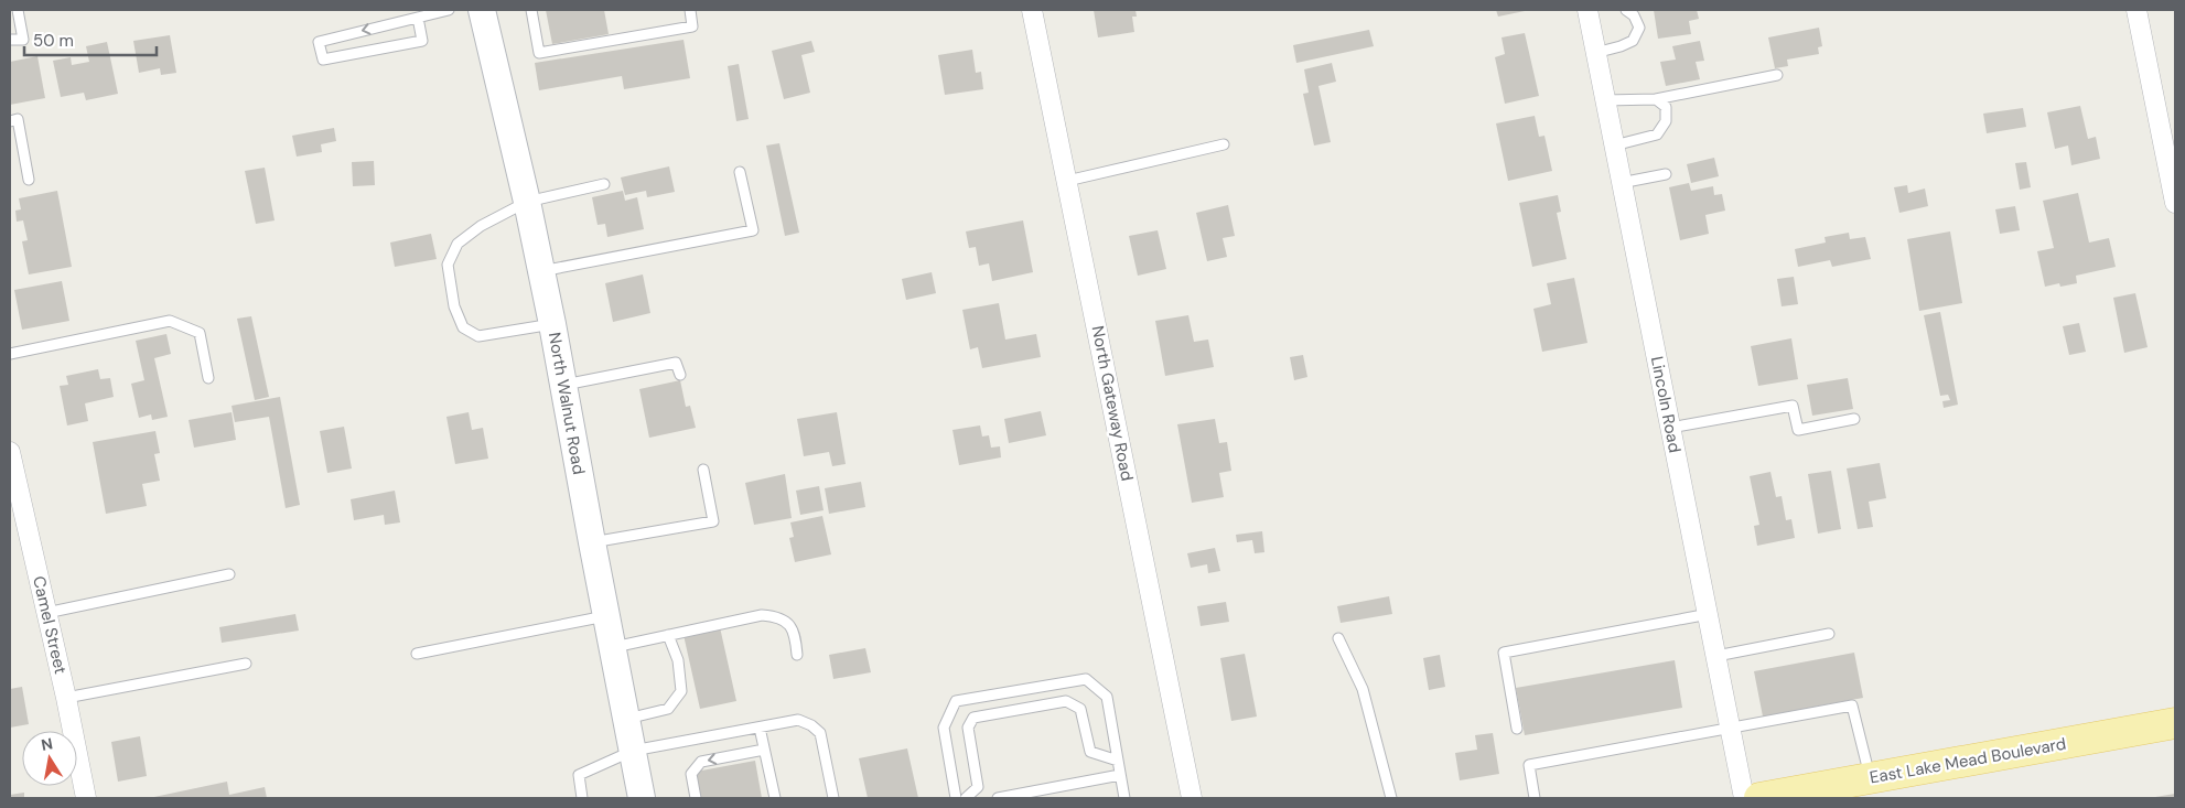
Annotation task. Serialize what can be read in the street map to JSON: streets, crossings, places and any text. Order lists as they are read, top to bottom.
{
  "streets": {
    "main road": ["East Lake Mead Boulevard"],
    "street": [
      "North Walnut Road",
      "North Gateway Road",
      "Lincoln Road",
      "Camel Street"
    ]
  },
  "scale_bar": "50 m",
  "north": "top"
}
